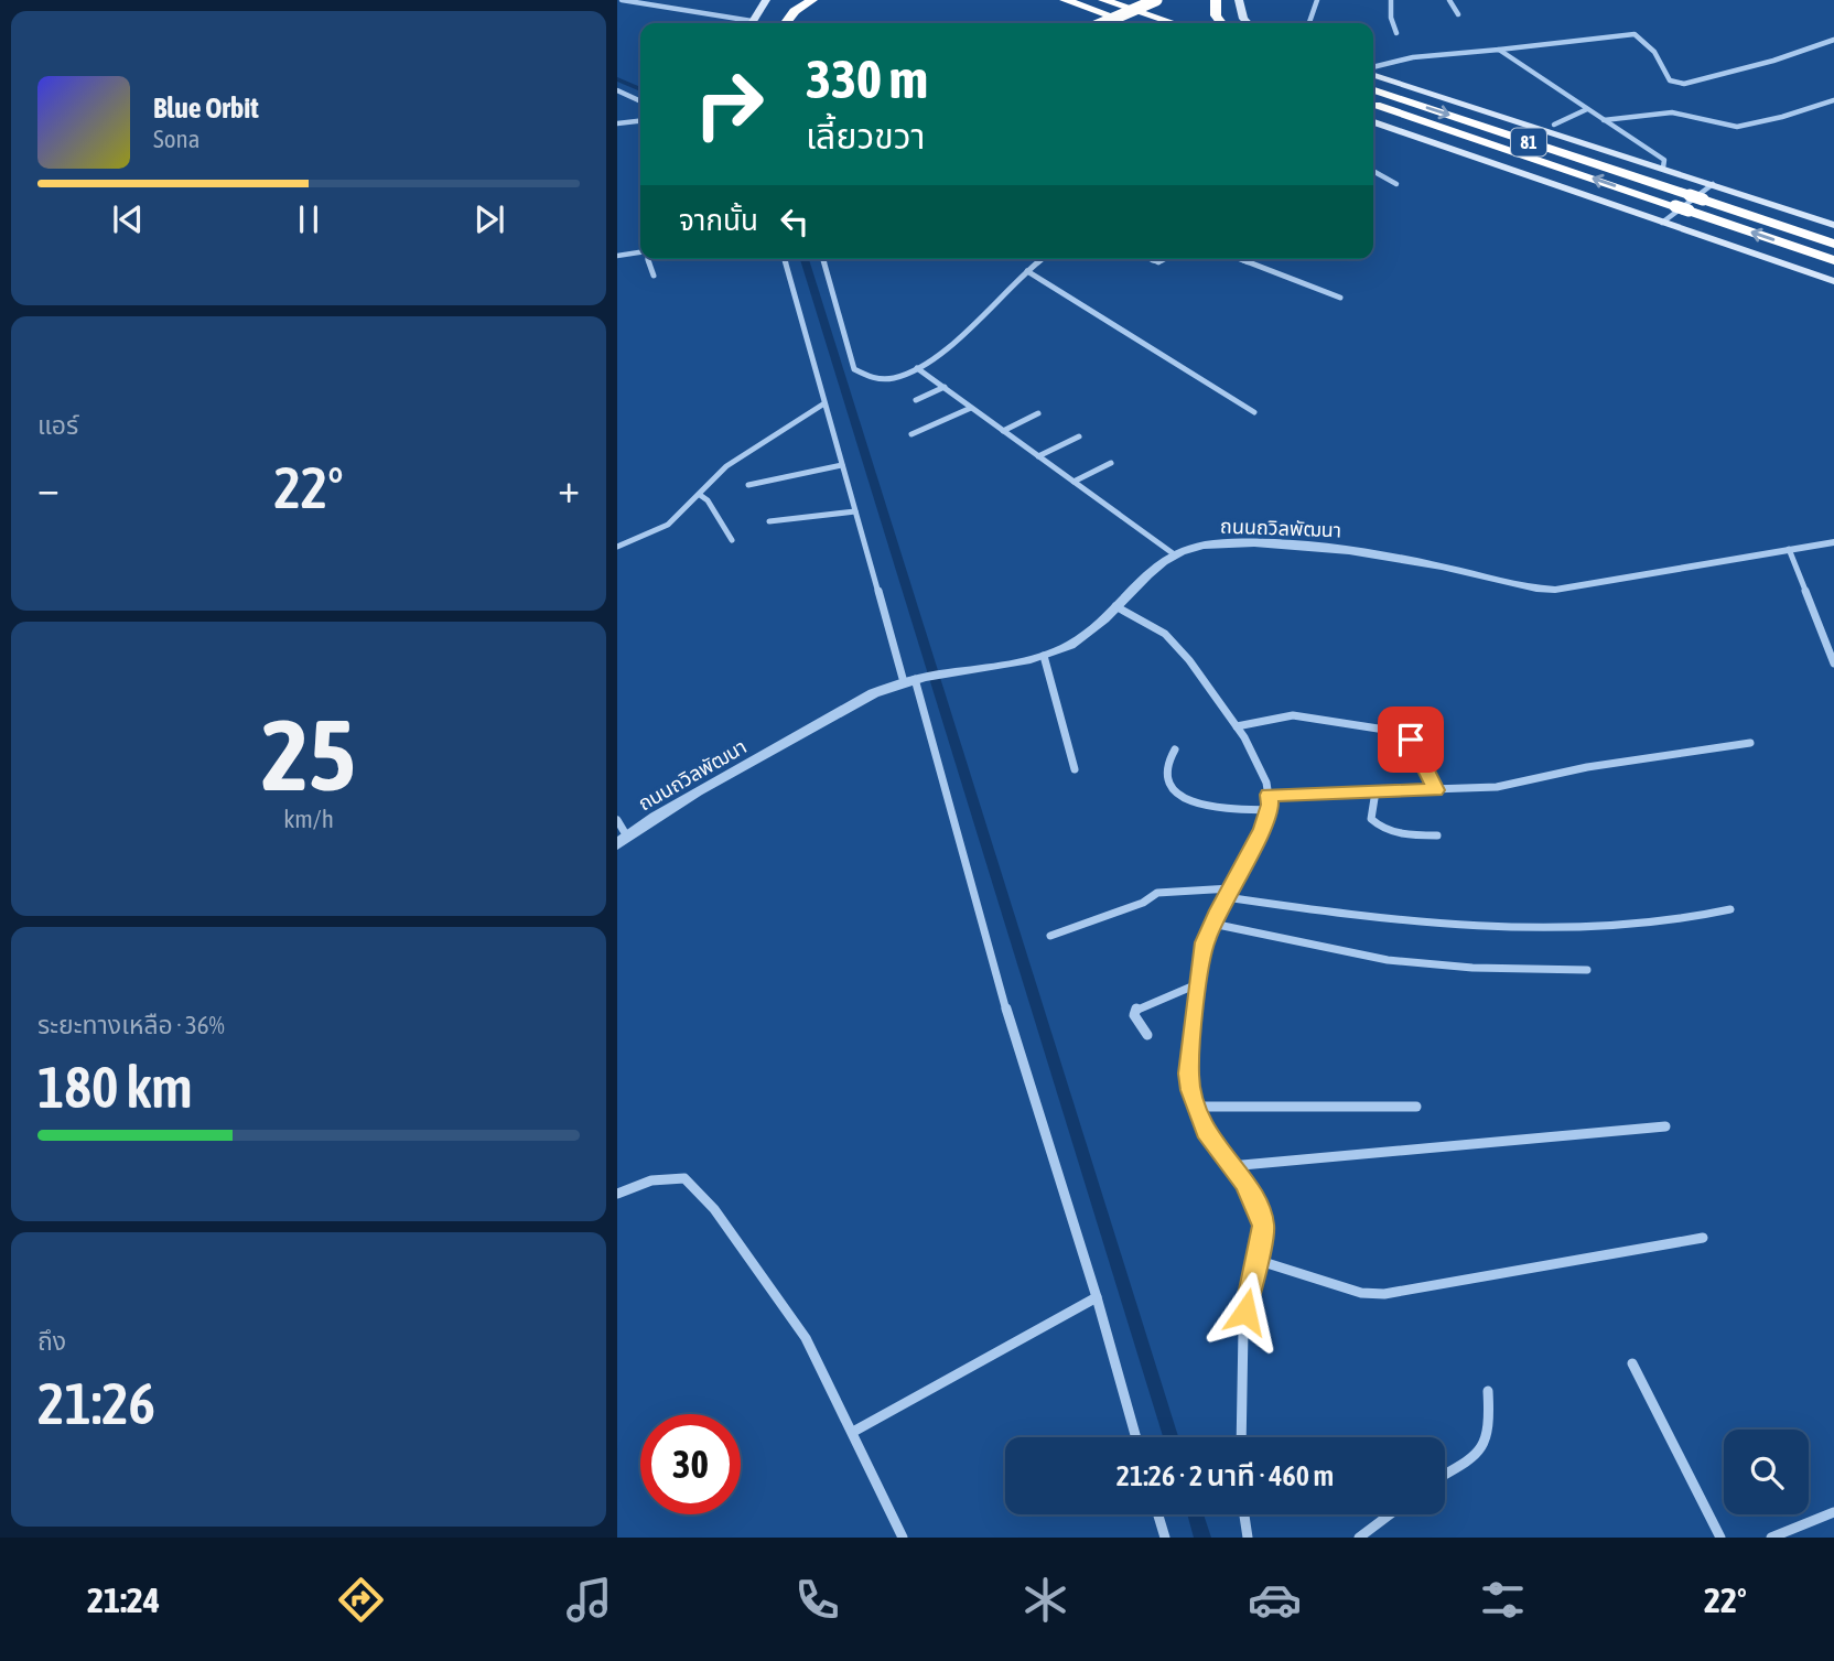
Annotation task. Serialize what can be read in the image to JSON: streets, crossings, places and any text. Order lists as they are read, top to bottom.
{
  "streets": {
    "highway": ["81"],
    "street": ["ถนนถวิลพัฒนา"]
  },
  "page": {
    "turn": ["330 m", "เลี้ยวขวา"],
    "song": ["Blue Orbit", "Sona"],
    "then": "จากนั้น",
    "tile": [
      "แอร์",
      ["25", "km/h"],
      ["ระยะทางเหลือ · 36%", "180 km"],
      ["ถึง", "21:26"]
    ],
    "heat": ["−", "22°", "+"],
    "limit": "30",
    "trip": "21:26 · 2 นาที · 460 m",
    "tabs": ["21:24", "22°"]
  }
}
